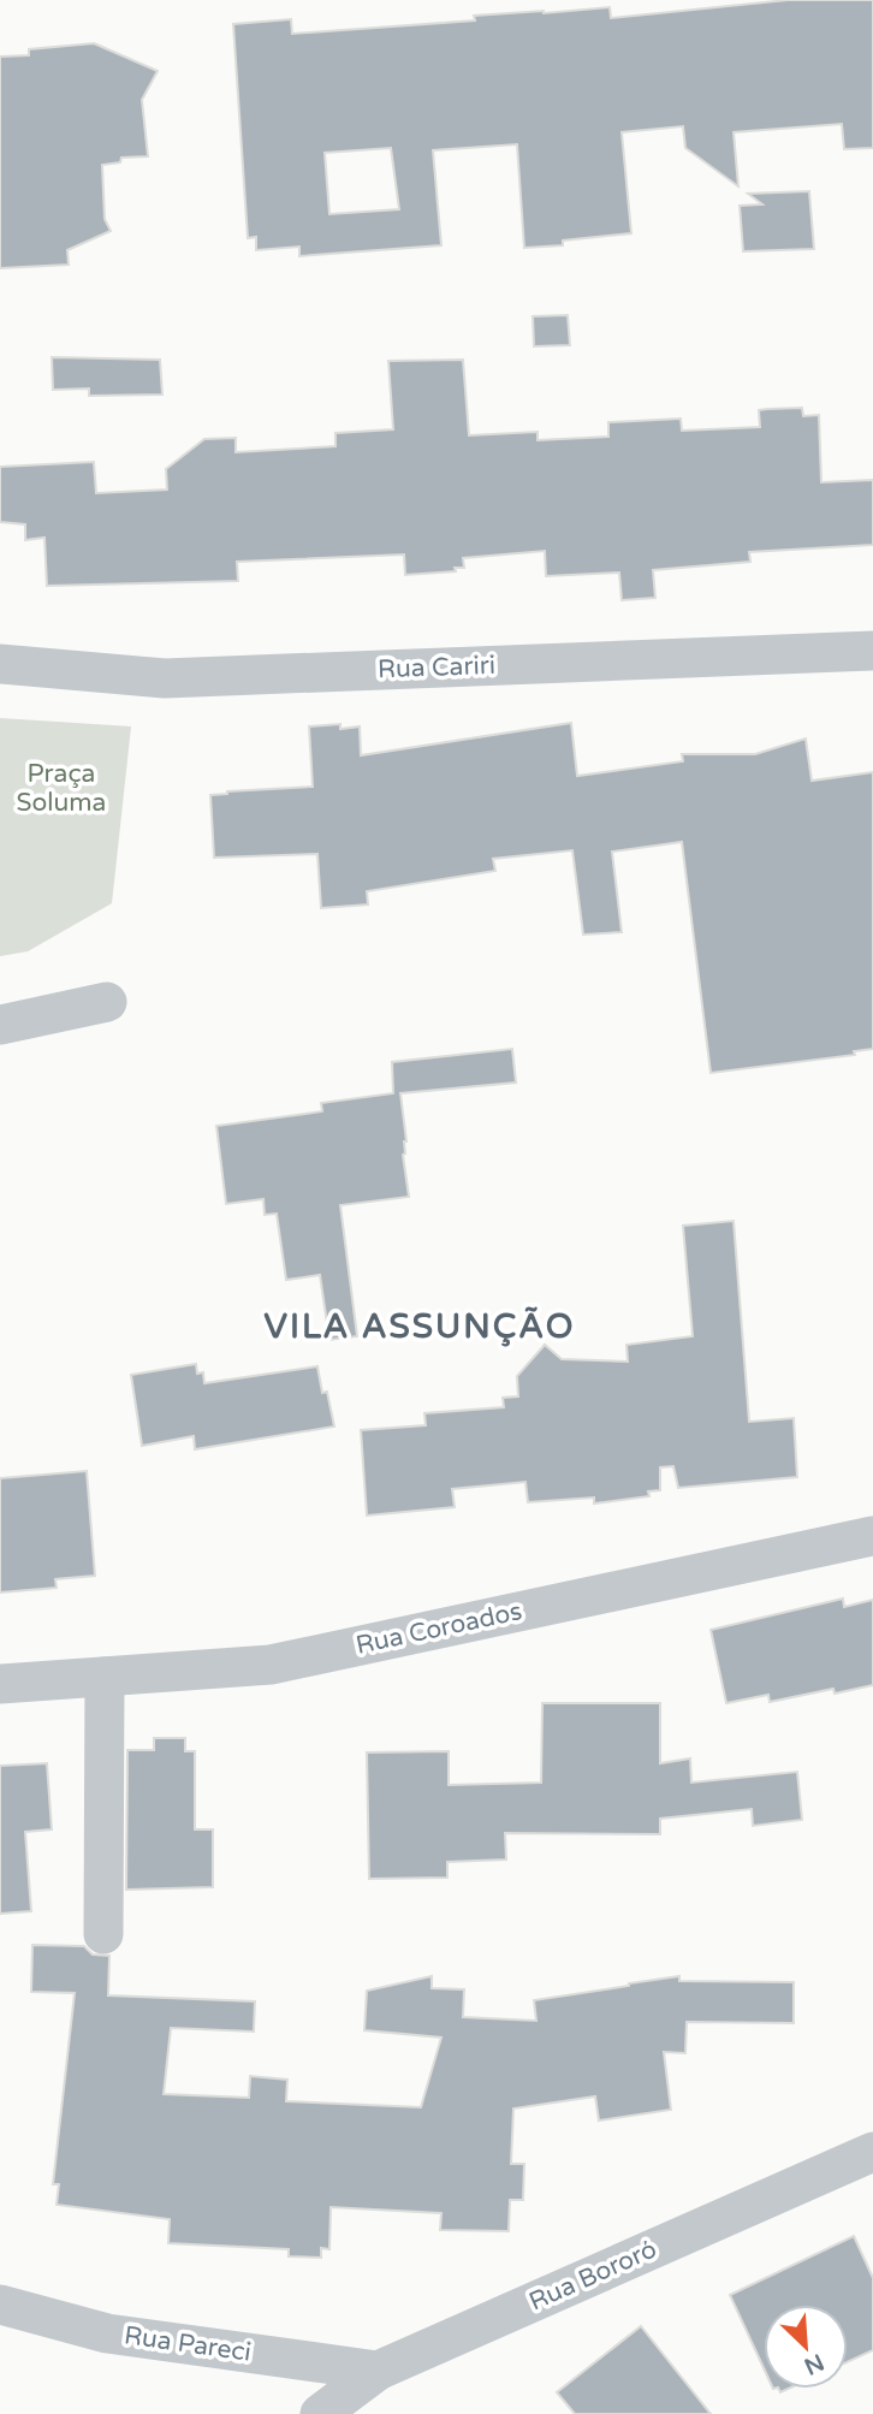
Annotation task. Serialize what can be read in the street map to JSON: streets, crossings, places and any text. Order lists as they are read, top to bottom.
{
  "streets": {
    "street": [
      "Rua Cariri",
      "Rua Coroados",
      "Rua Bororó",
      "Rua Pareci"
    ]
  },
  "crossings": [
    ["Rua Bororó", "Rua Pareci"]
  ],
  "districts": ["VILA ASSUNÇÃO"],
  "parks": ["Praça Soluma"],
  "north": "bottom right"
}
